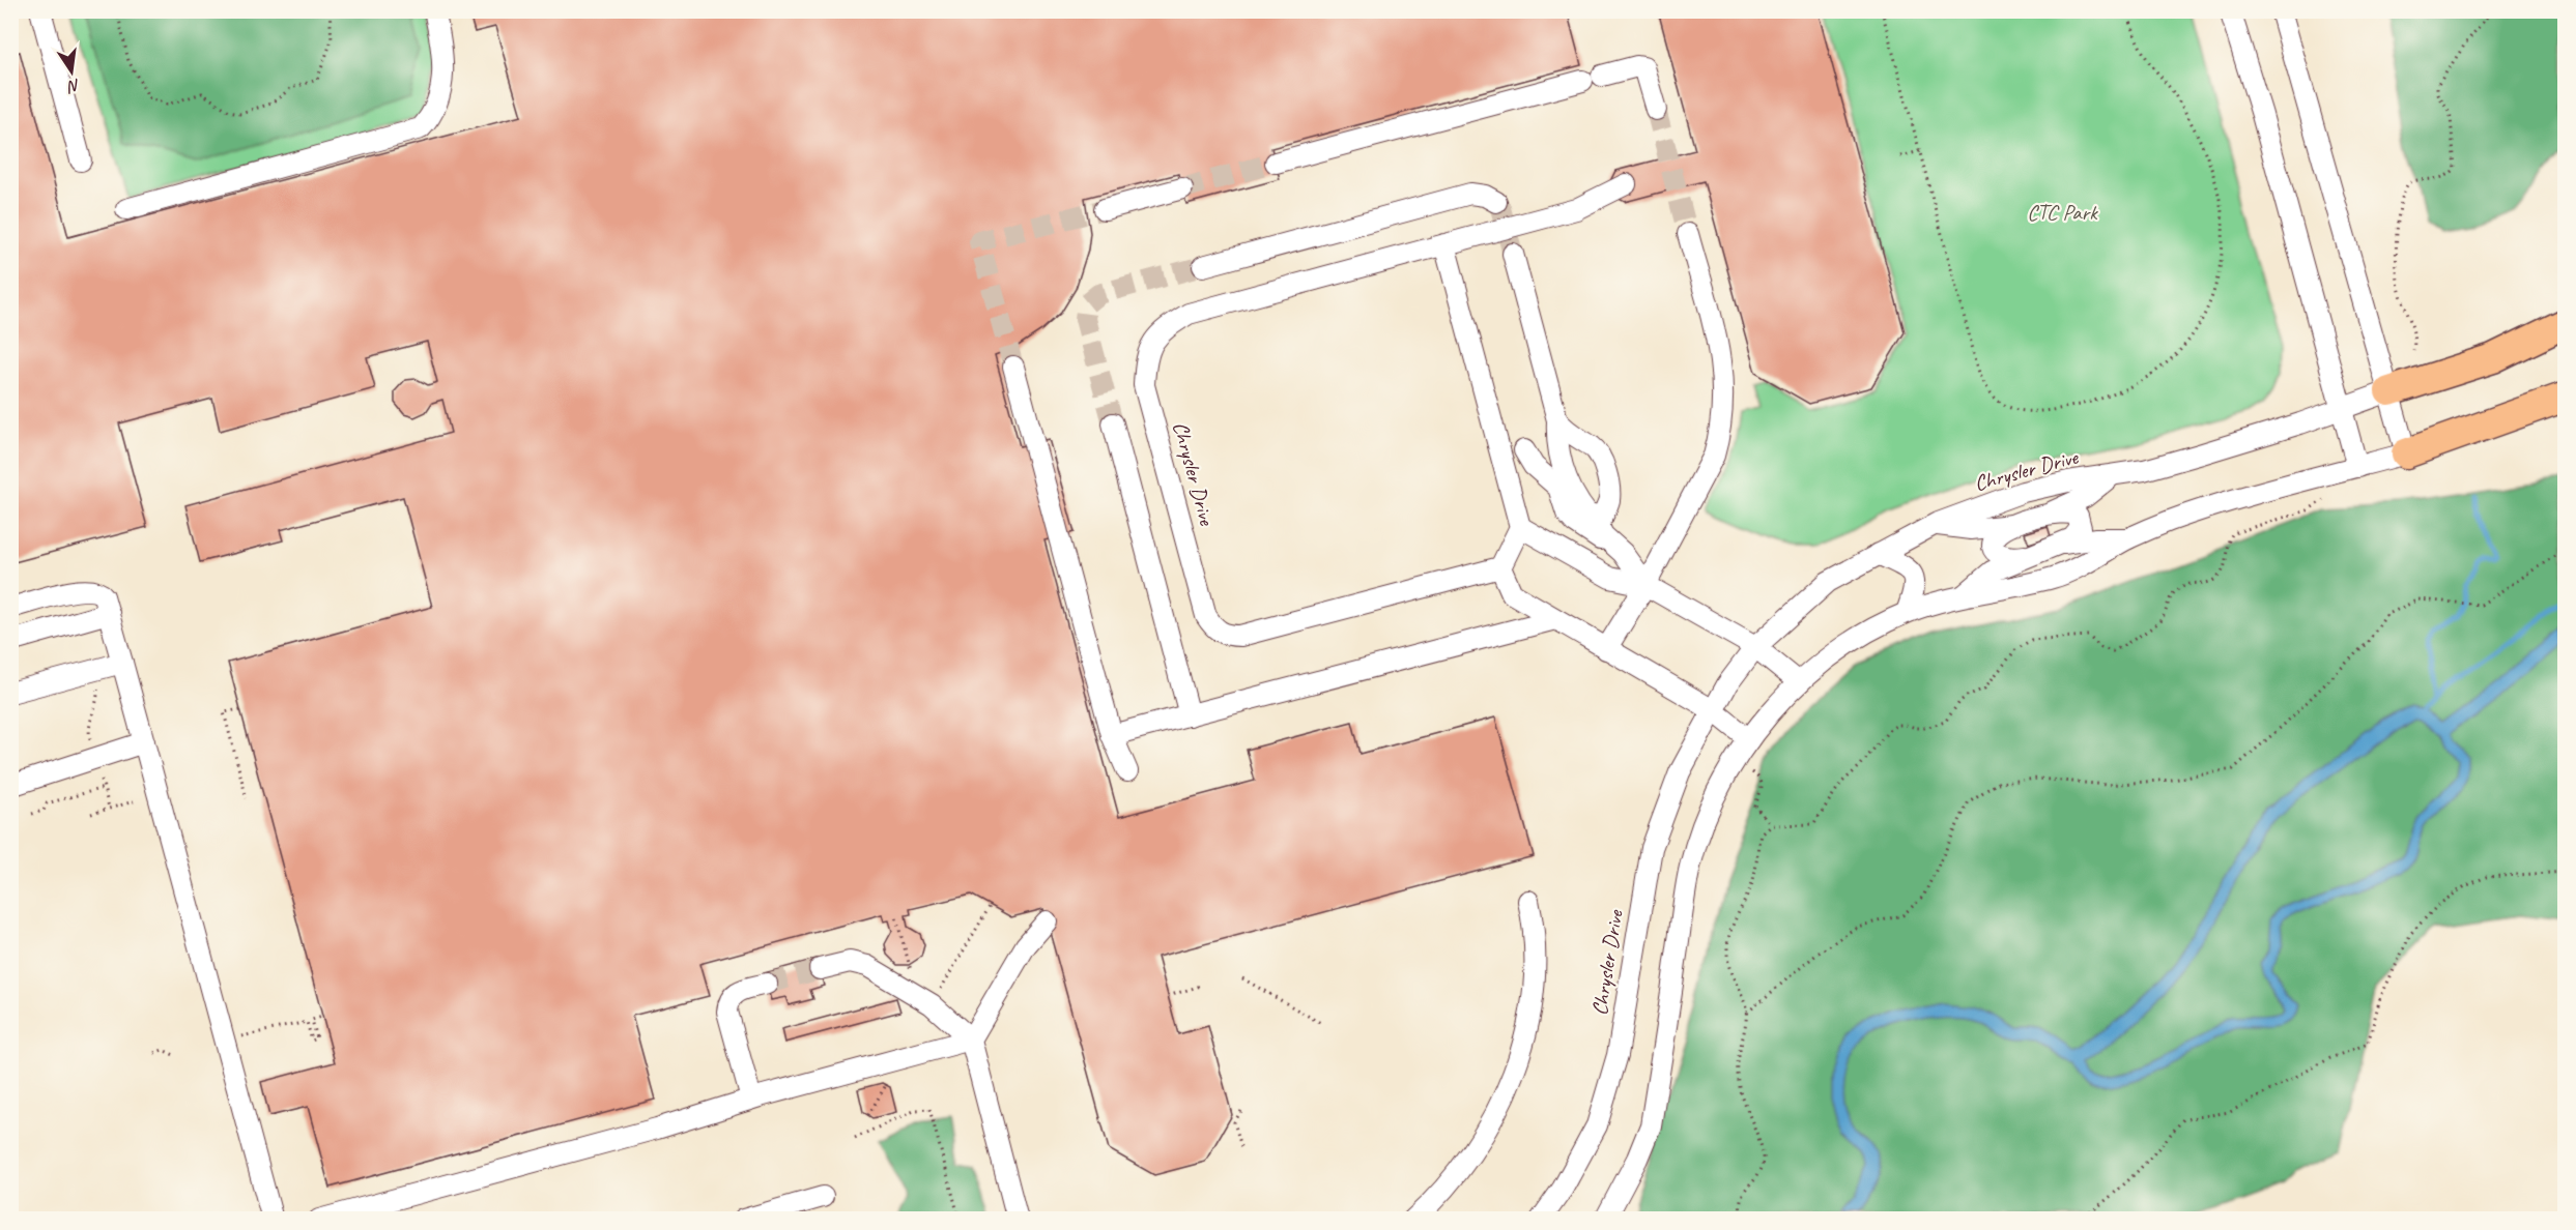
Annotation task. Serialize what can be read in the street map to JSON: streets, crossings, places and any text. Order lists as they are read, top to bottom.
{
  "streets": {
    "street": ["Chrysler Drive"]
  },
  "parks": ["CTC Park"],
  "north": "bottom"
}
